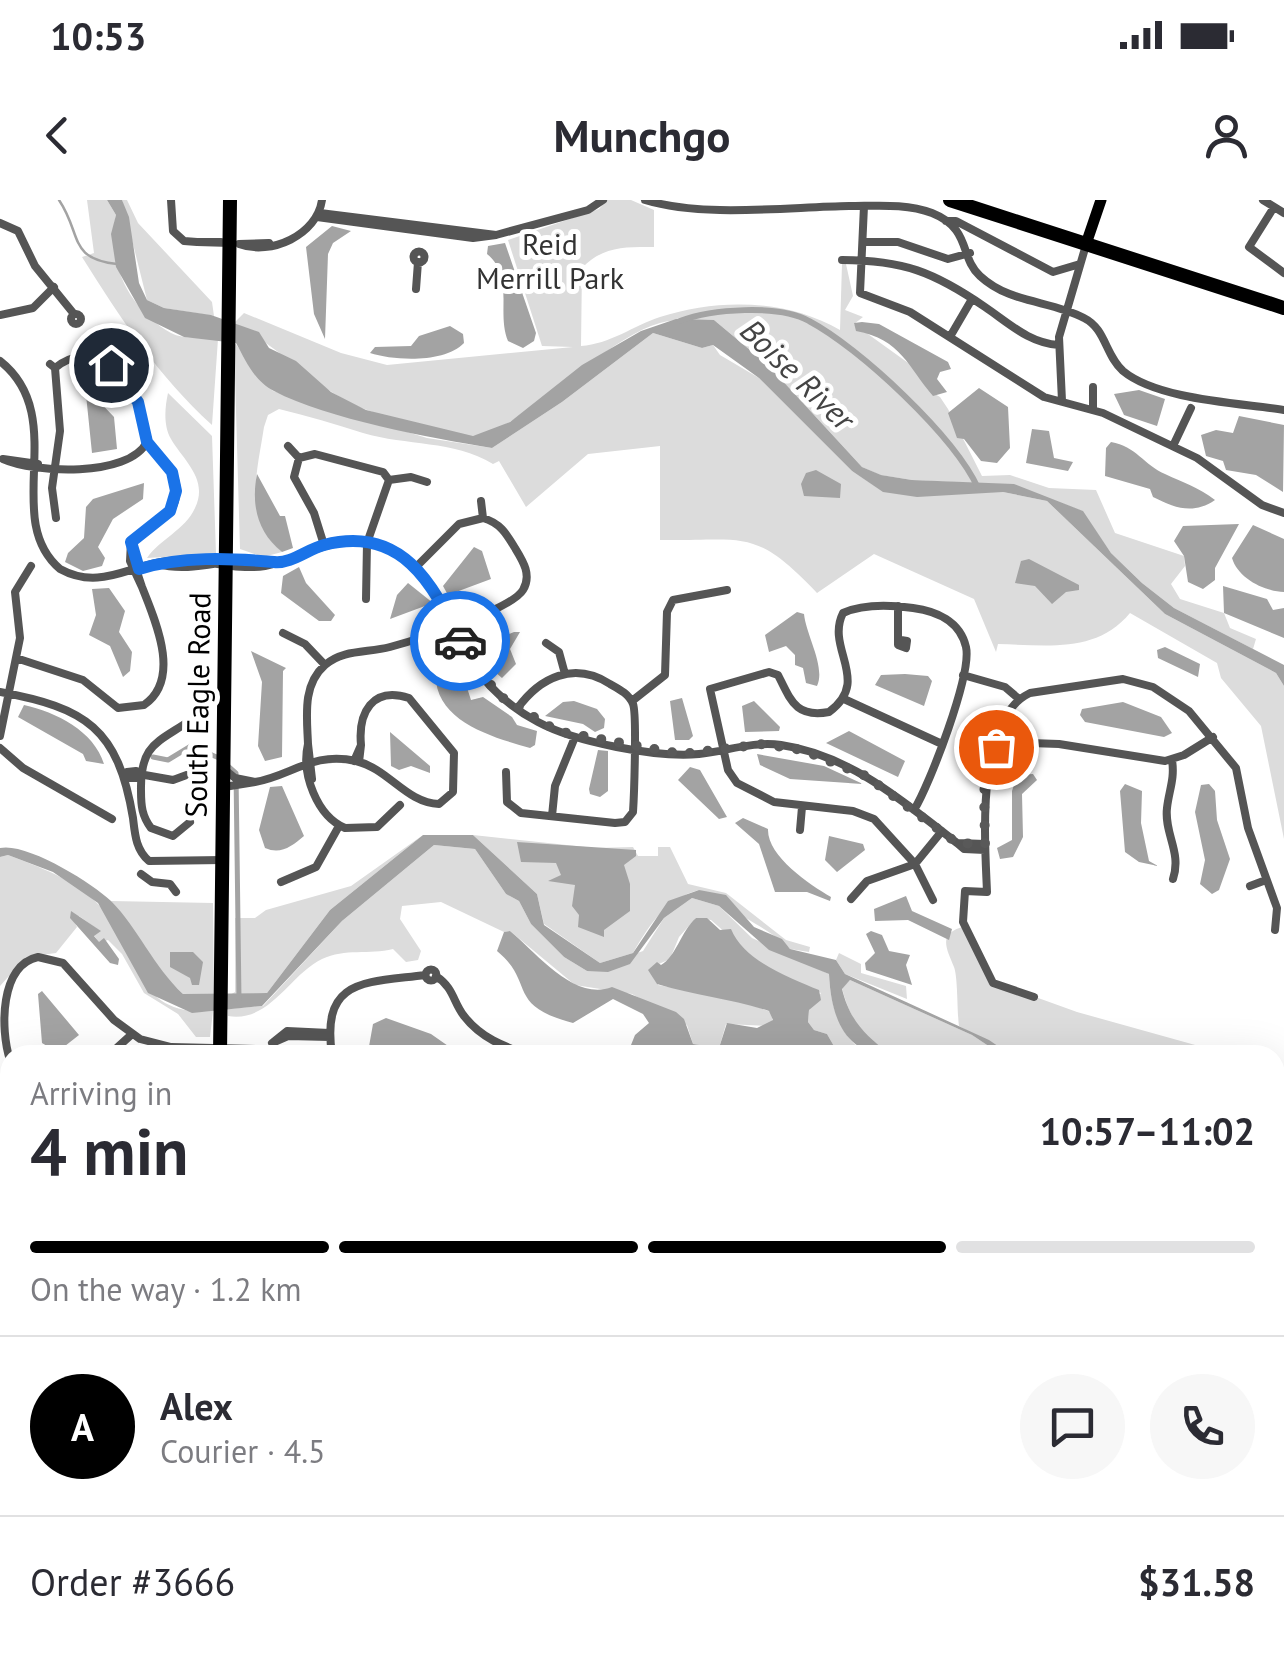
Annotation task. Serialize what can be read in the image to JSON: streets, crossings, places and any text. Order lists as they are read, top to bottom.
{
  "streets": {
    "highway": ["South Eagle Road"]
  },
  "water": ["Boise River"],
  "parks": ["Reid Merrill Park"],
  "page": {
    "status": "10:53",
    "header": "Munchgo",
    "heading": ["4 min", "Arriving in", "10:57–11:02"],
    "panel": [
      "Alex",
      "Courier · 4.5",
      "Order #3666",
      "$31.58"
    ],
    "bar": "On the way · 1.2 km",
    "round": "A"
  }
}
